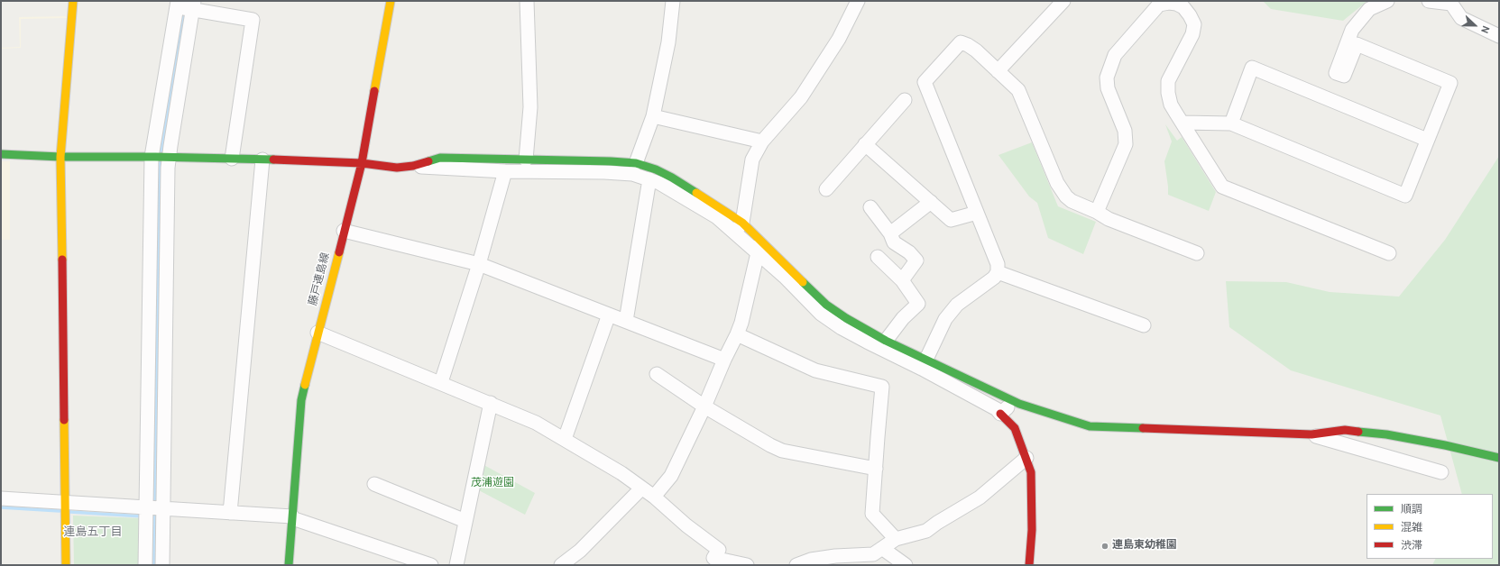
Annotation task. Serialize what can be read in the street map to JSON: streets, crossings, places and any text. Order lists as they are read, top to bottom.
{
  "streets": {
    "street": ["藤戸連島線"]
  },
  "districts": ["連島五丁目"],
  "parks": ["茂浦遊園"],
  "places": ["連島東幼稚園"],
  "legend": ["順調", "混雑", "渋滞"],
  "north": "right"
}
